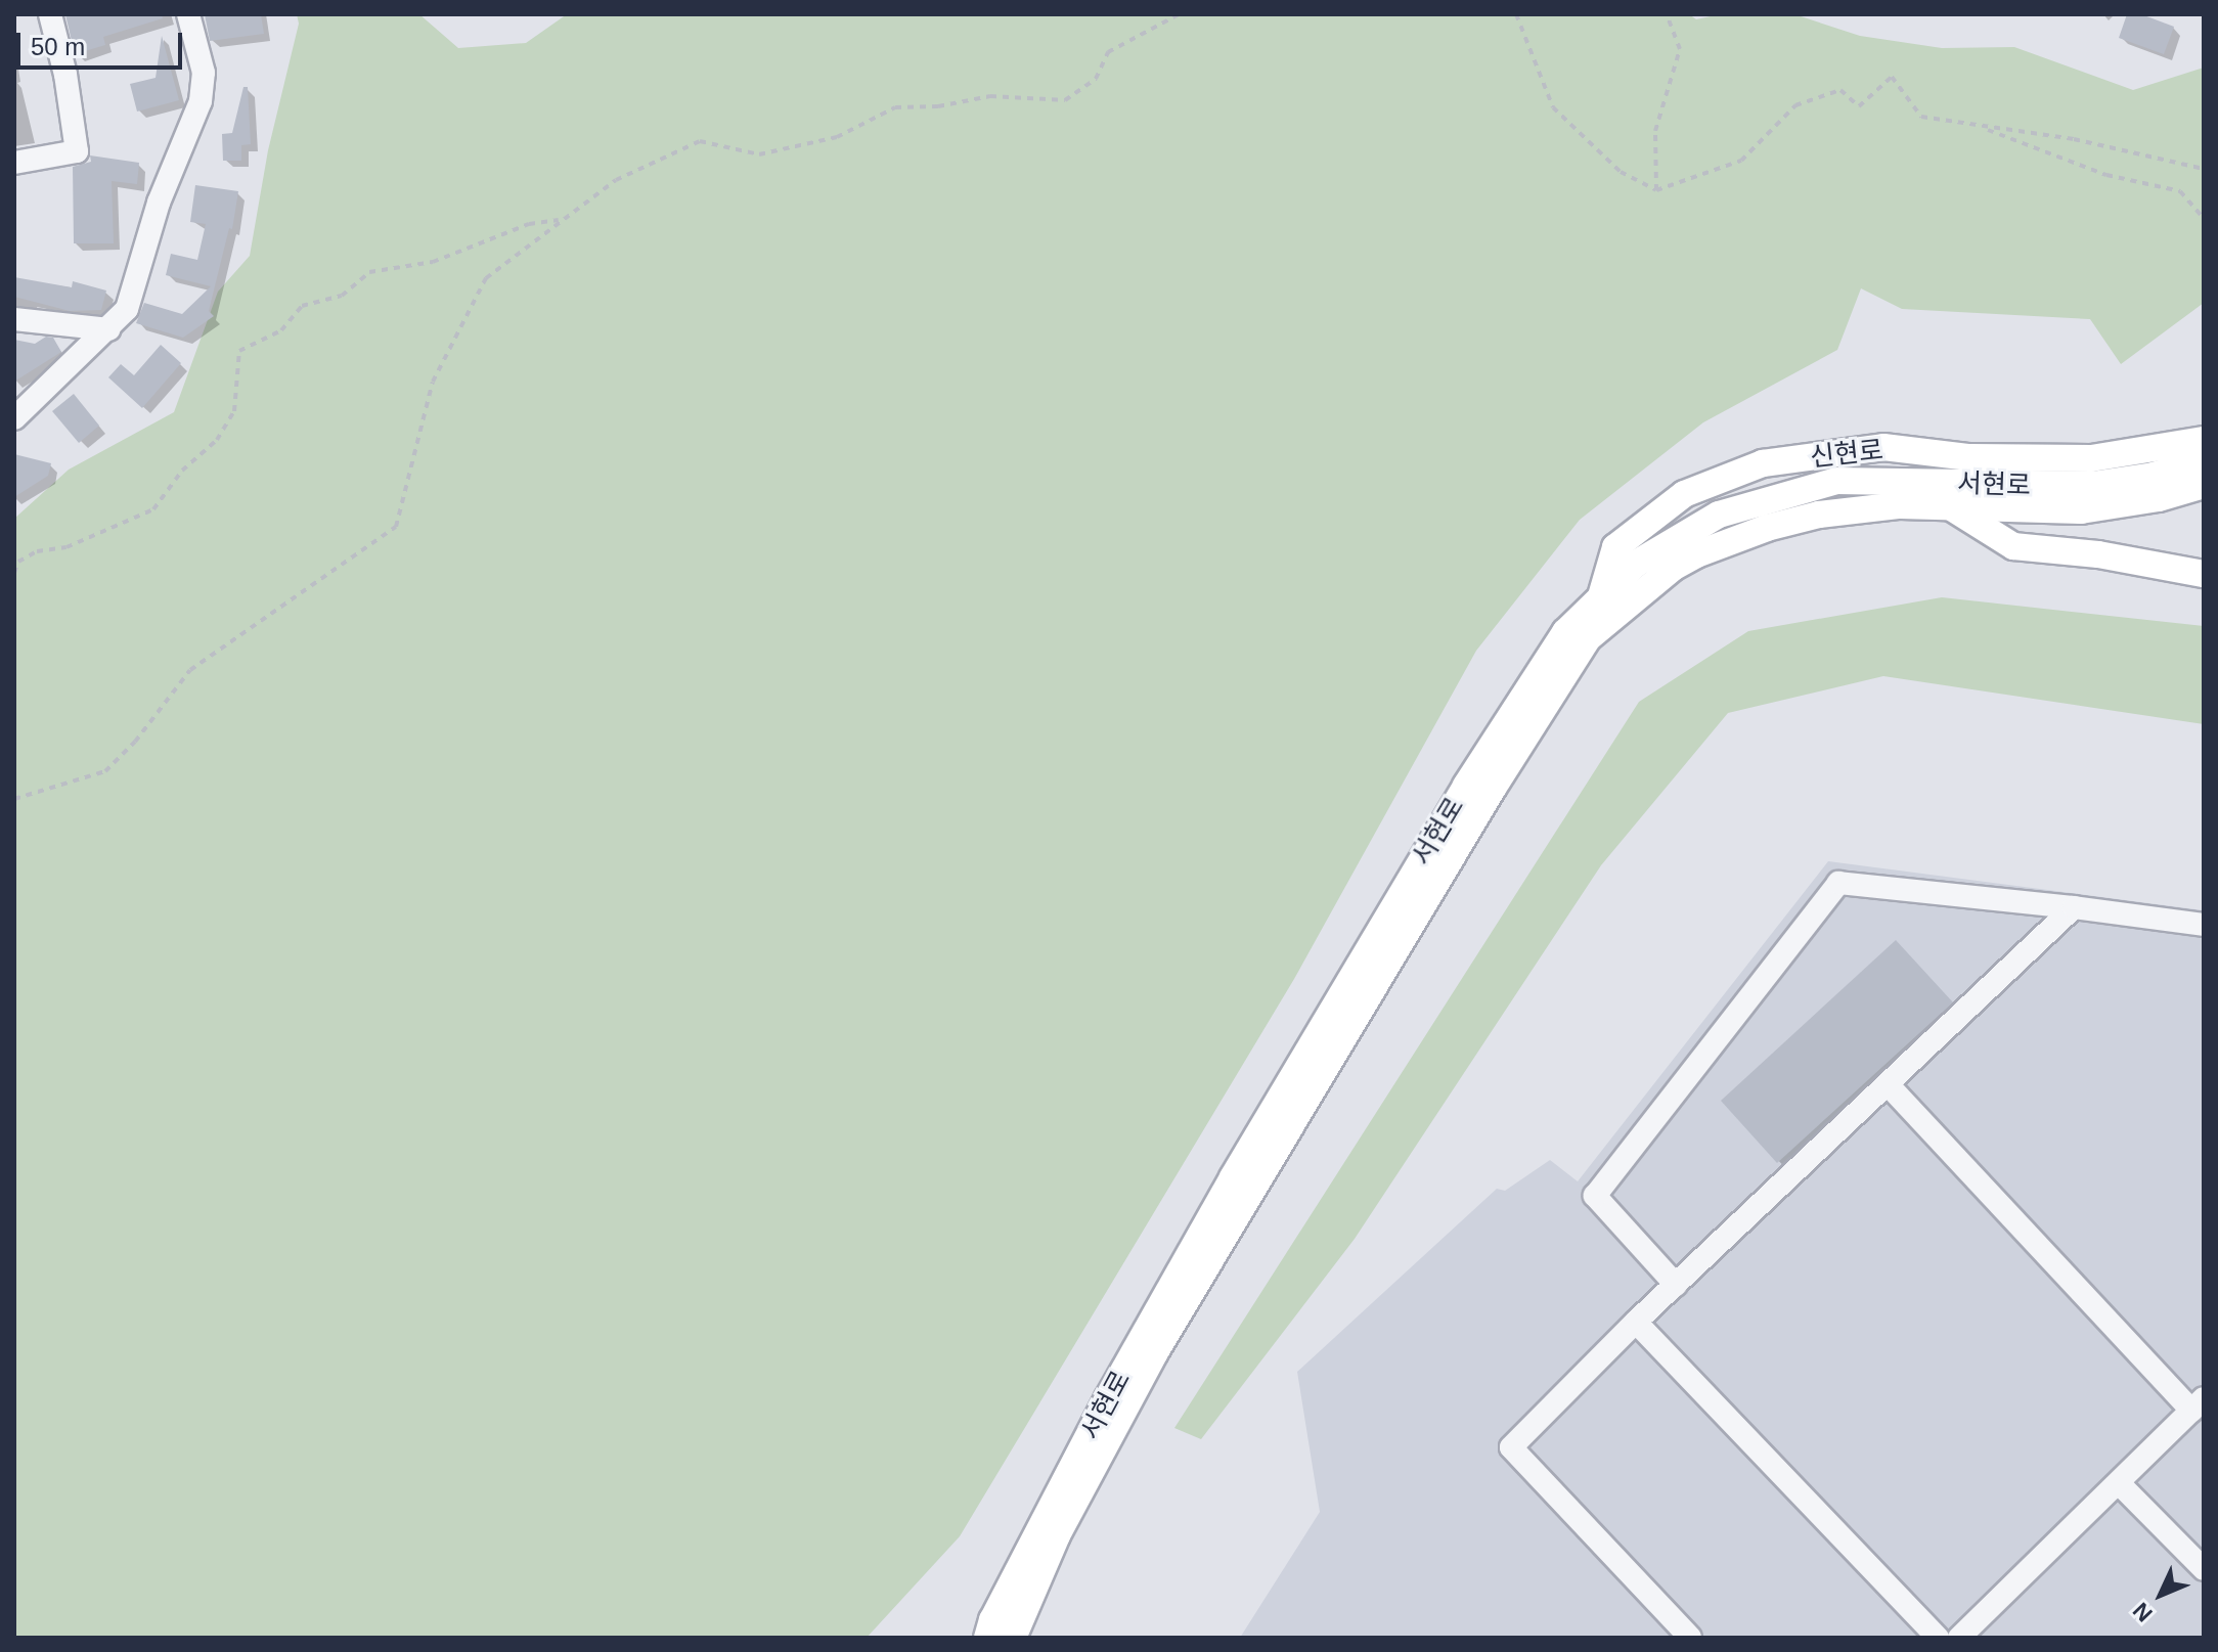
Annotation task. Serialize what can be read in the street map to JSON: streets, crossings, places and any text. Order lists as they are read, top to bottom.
{
  "streets": {
    "main road": ["신현로", "서현로"]
  },
  "crossings": [
    ["신현로", "서현로"]
  ],
  "scale_bar": "50 m",
  "north": "bottom left"
}
